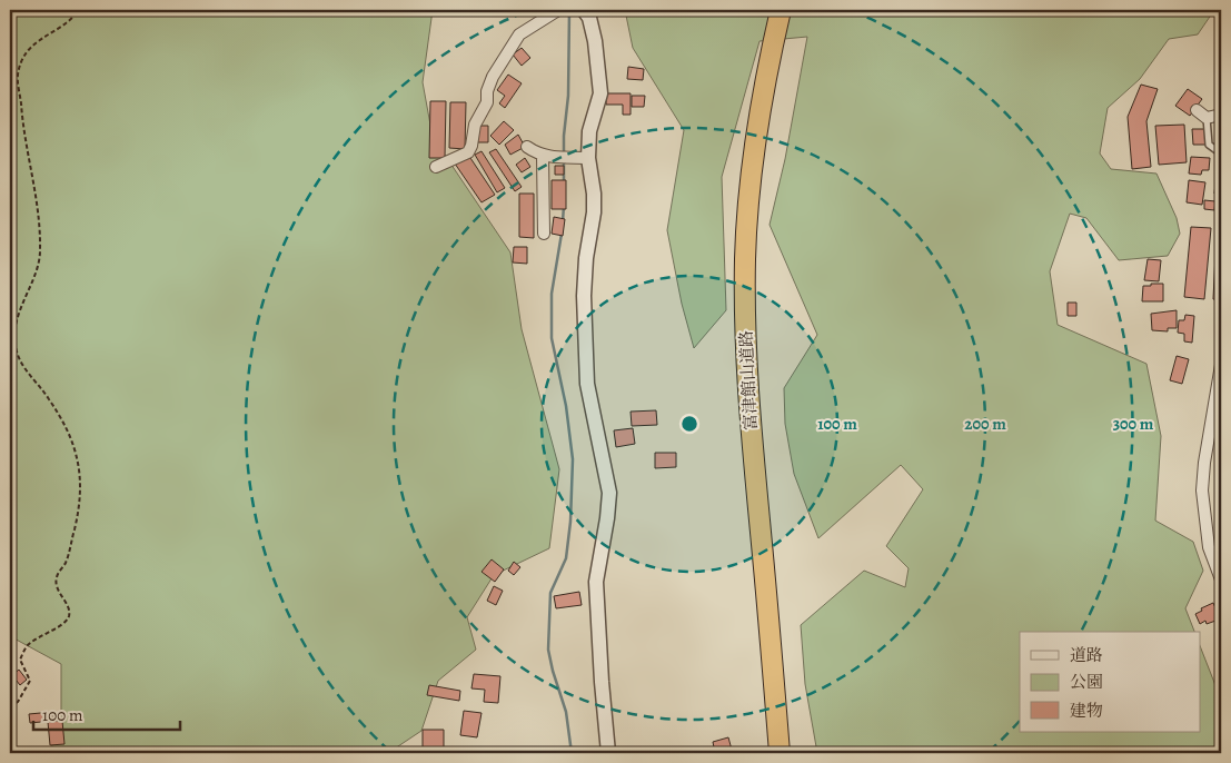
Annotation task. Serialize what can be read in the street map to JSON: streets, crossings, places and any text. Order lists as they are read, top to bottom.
{
  "streets": {
    "highway": ["富津館山道路"]
  },
  "legend": ["道路", "公園", "建物"],
  "scale_bar": "100 m",
  "rings": ["100 m", "200 m", "300 m"]
}
